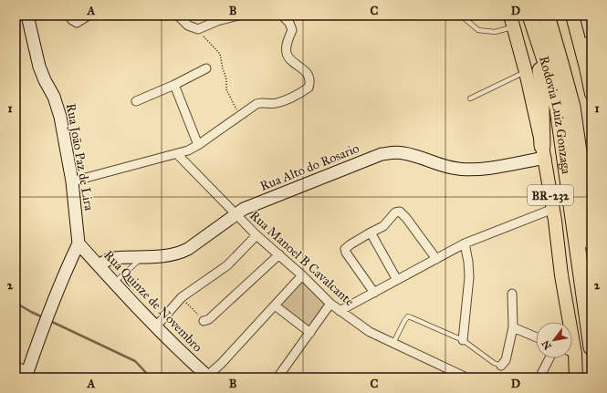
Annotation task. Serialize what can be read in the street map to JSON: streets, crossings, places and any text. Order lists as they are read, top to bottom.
{
  "streets": {
    "highway": ["Rodovia Luiz Gonzaga", "BR-232"],
    "street": [
      "Rua João Paz de Lira",
      "Rua Alto do Rosario",
      "Rua Manoel B Cavalcante",
      "Rua Quinze de Novembro"
    ]
  },
  "crossings": [
    ["Rua João Paz de Lira", "Rua Quinze de Novembro"],
    ["Rua Alto do Rosario", "BR-232"],
    ["Rua Alto do Rosario", "Rua Manoel B Cavalcante"],
    ["Rua Alto do Rosario", "Rua Quinze de Novembro"]
  ],
  "north": "bottom left",
  "grid": {
    "columns": [
      "A",
      "B",
      "C",
      "D"
    ],
    "rows": ["1", "2"]
  }
}
